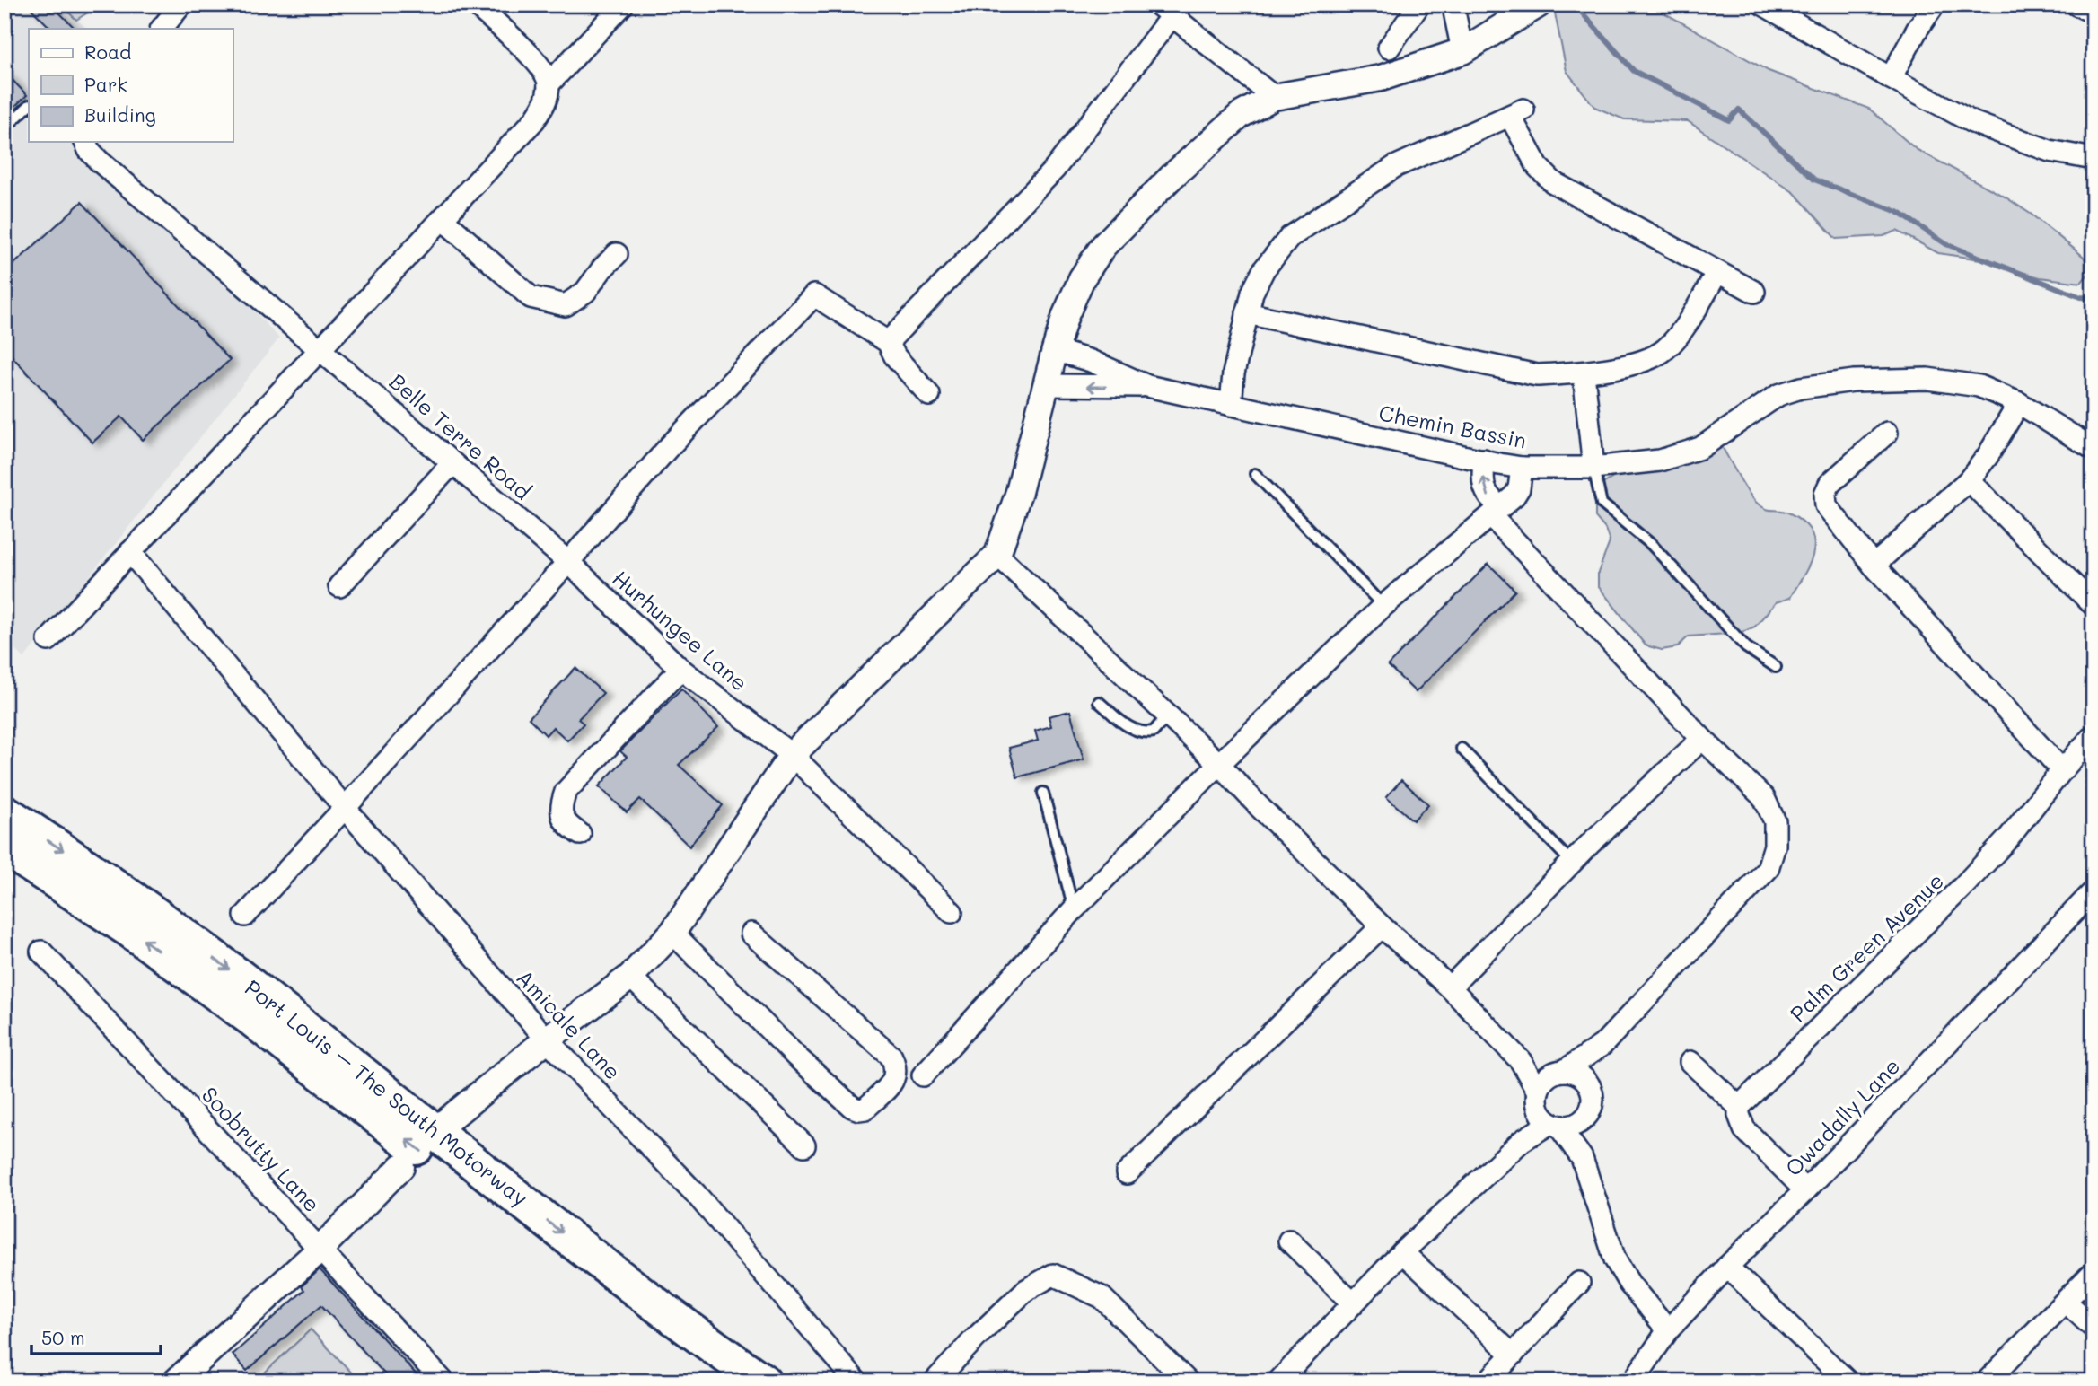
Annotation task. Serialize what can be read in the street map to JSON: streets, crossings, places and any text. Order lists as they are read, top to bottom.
{
  "streets": {
    "highway": ["Port Louis – The South Motorway"],
    "street": [
      "Chemin Bassin",
      "Belle Terre Road",
      "Hurhungee Lane",
      "Palm Green Avenue",
      "Amicale Lane",
      "Owadally Lane",
      "Soobrutty Lane"
    ]
  },
  "crossings": [
    ["Belle Terre Road", "Hurhungee Lane"]
  ],
  "legend": ["Road", "Park", "Building"],
  "scale_bar": "50 m"
}
